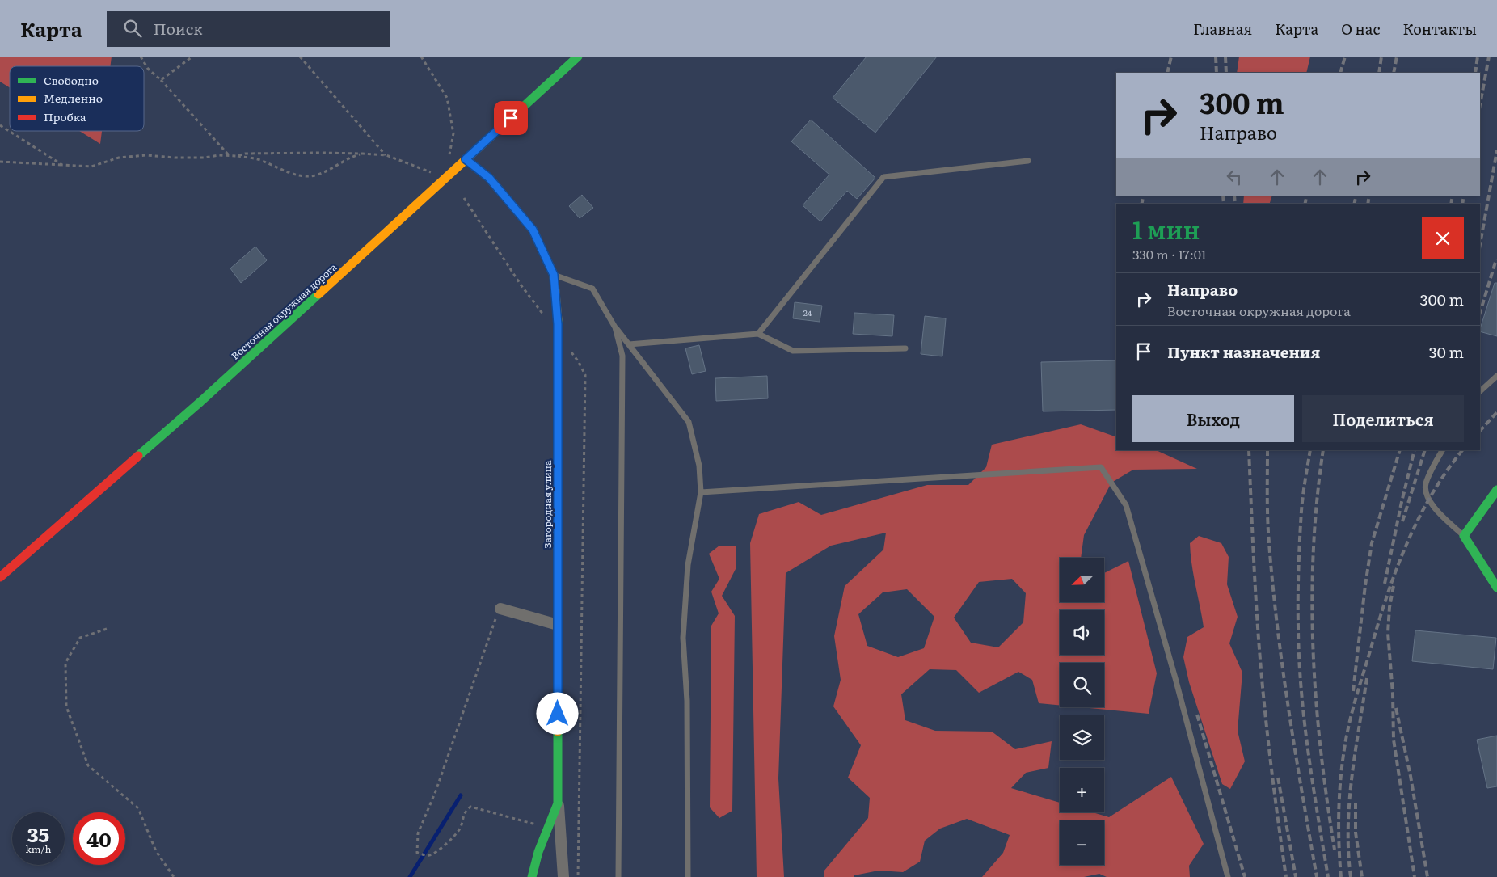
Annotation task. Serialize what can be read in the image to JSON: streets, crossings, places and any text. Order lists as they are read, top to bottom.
{
  "streets": {
    "street": ["Восточная окружная дорога", "Загородная улица"]
  },
  "crossings": [
    ["Восточная окружная дорога", "Загородная улица"]
  ],
  "house_numbers": ["24"],
  "legend": ["Свободно", "Медленно", "Пробка"],
  "north": "bottom left",
  "page": {
    "header": "Карта",
    "search": "Поиск",
    "nav": [
      "Главная",
      "Карта",
      "О нас",
      "Контакты"
    ],
    "turn": ["300 m", "Направо"],
    "heading": ["1 мин", "330 m · 17:01"],
    "list": [
      {
        "name": "Направо",
        "note": "Восточная окружная дорога",
        "value": "300 m"
      },
      {
        "name": "Пункт назначения",
        "value": "30 m"
      }
    ],
    "buttons": ["Выход", "Поделиться"],
    "map_buttons": ["+", "−"],
    "speed": "35 km/h",
    "limit": "40"
  }
}
